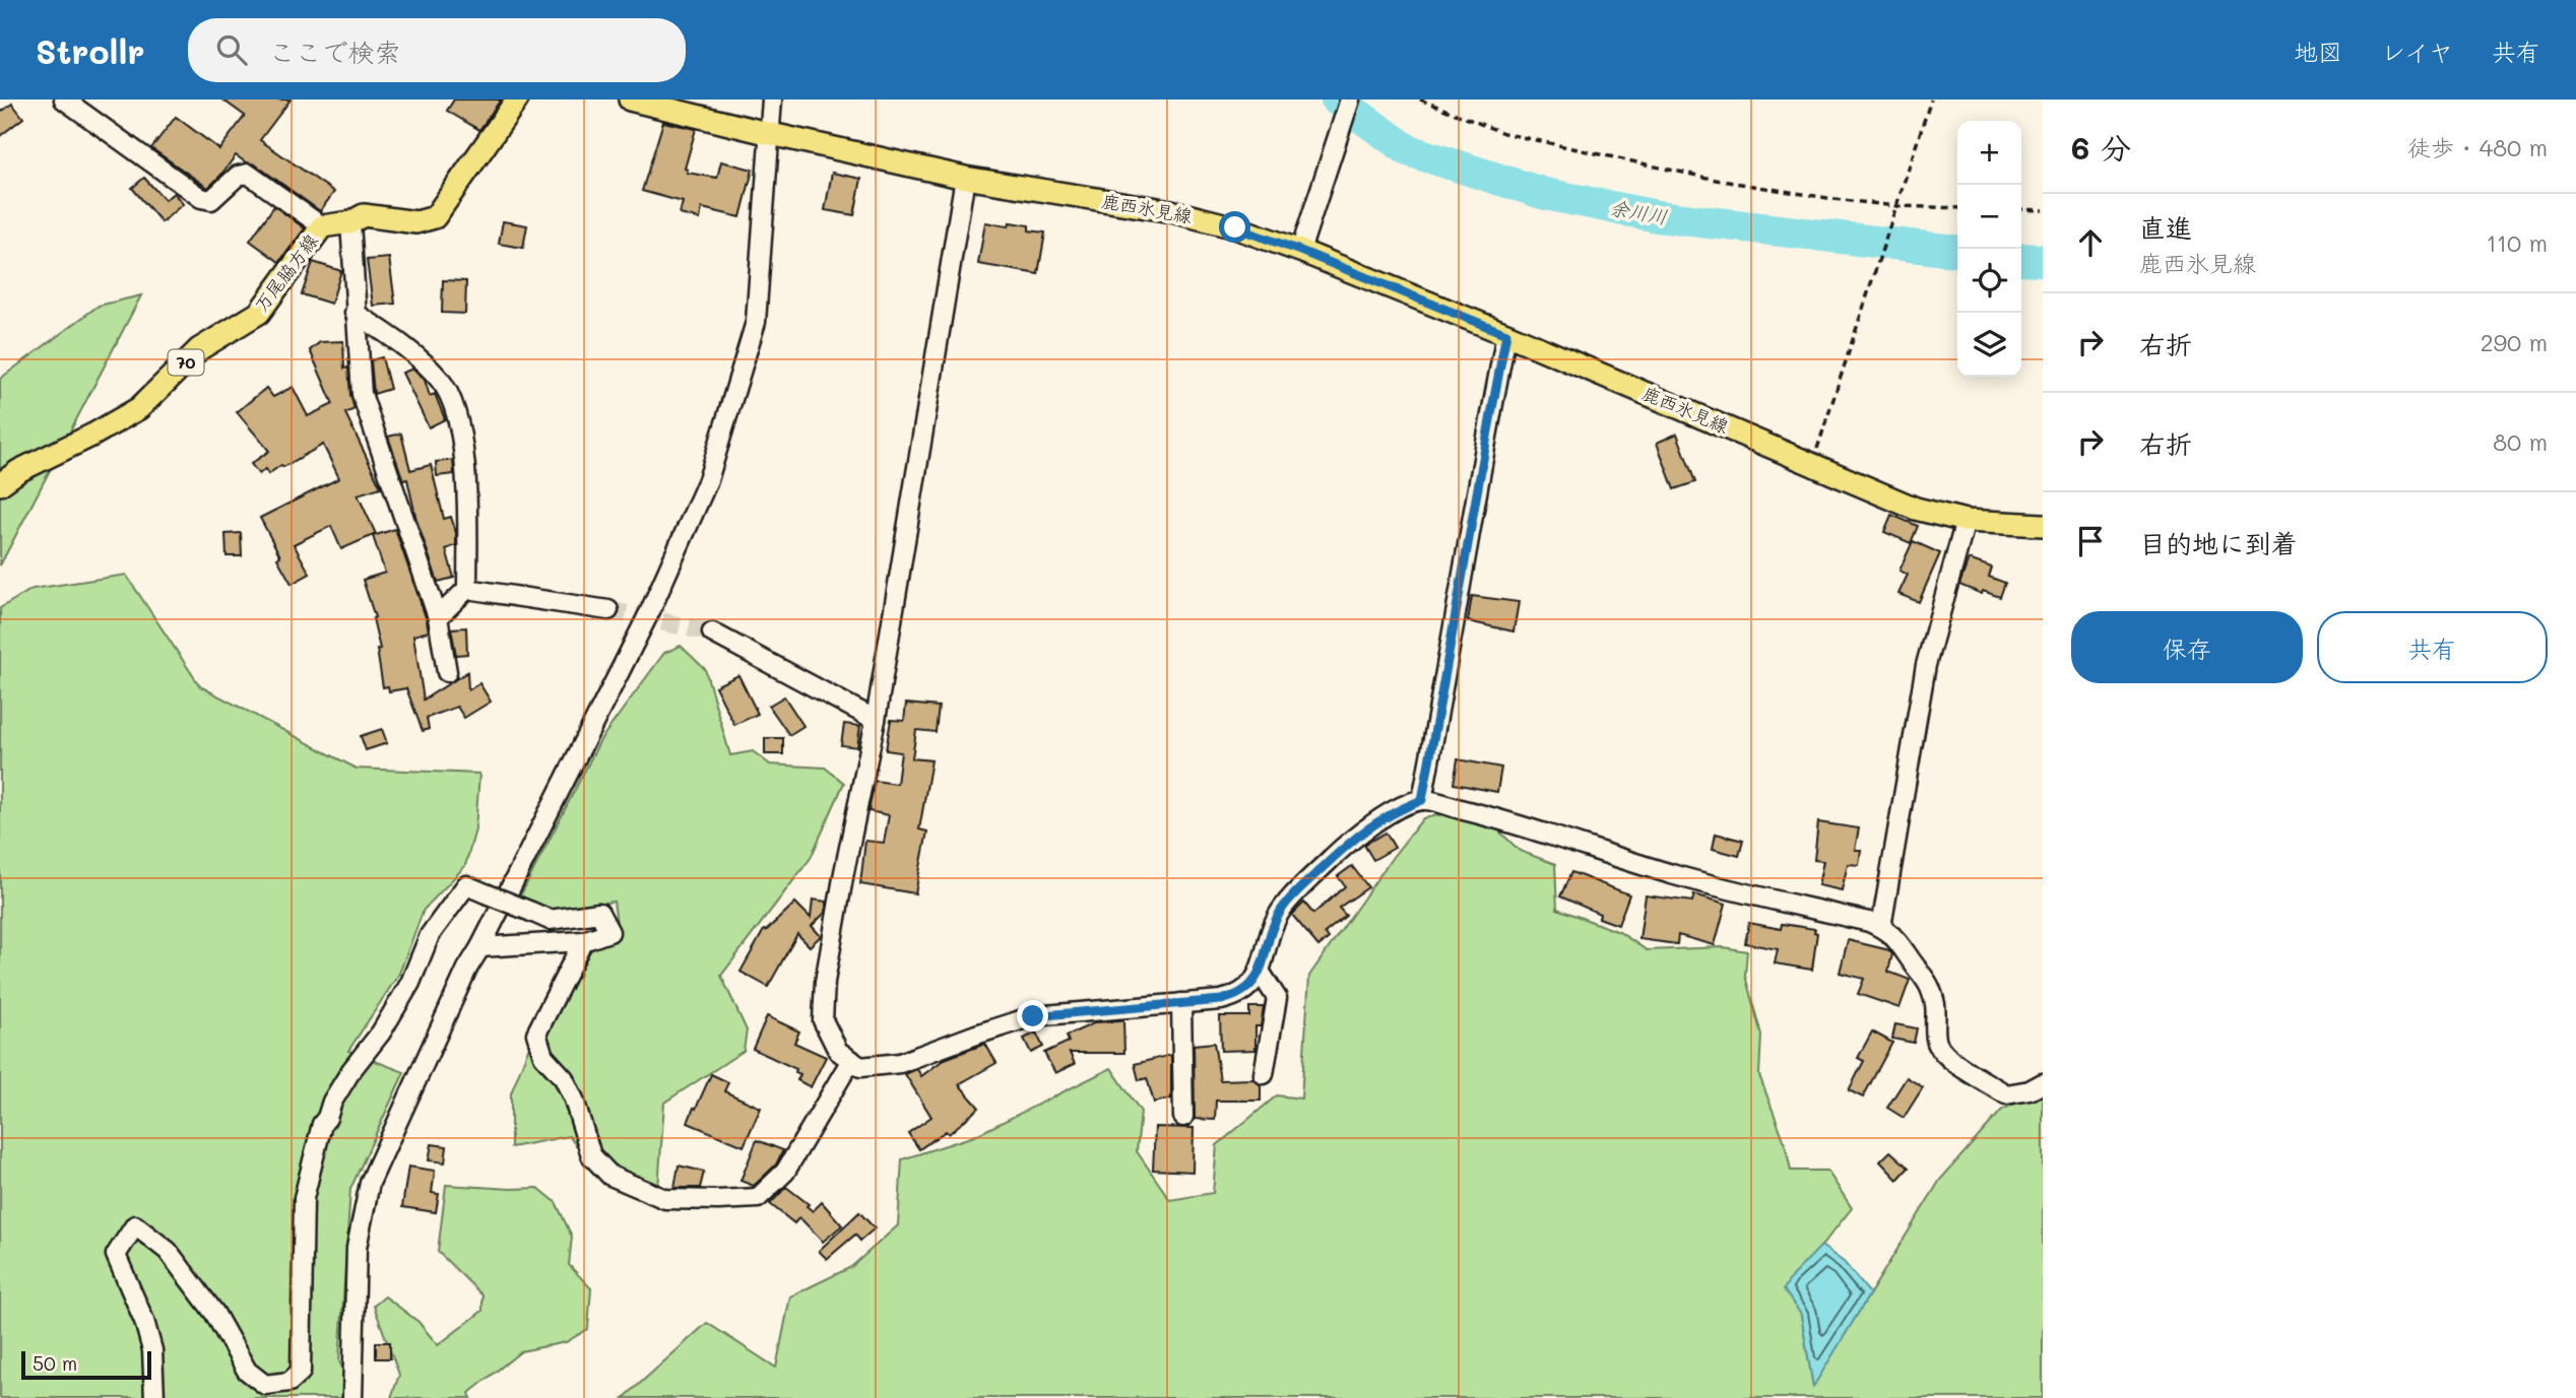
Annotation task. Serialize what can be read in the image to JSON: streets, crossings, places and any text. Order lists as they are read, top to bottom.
{
  "streets": {
    "main road": ["鹿西氷見線", "万尾脇方線", "70"]
  },
  "water": ["余川川"],
  "scale_bar": "50 m",
  "page": {
    "header": "Strollr",
    "search": "ここで検索",
    "nav": ["地図", "レイヤ", "共有"],
    "heading": ["6 分", "徒歩 · 480 m"],
    "map_buttons": ["+", "−"],
    "list": [
      ["直進", "鹿西氷見線", "110 m"],
      ["右折", "290 m"],
      ["右折", "80 m"],
      "目的地に到着"
    ],
    "buttons": ["保存", "共有"],
    "scale": "50 m"
  }
}
